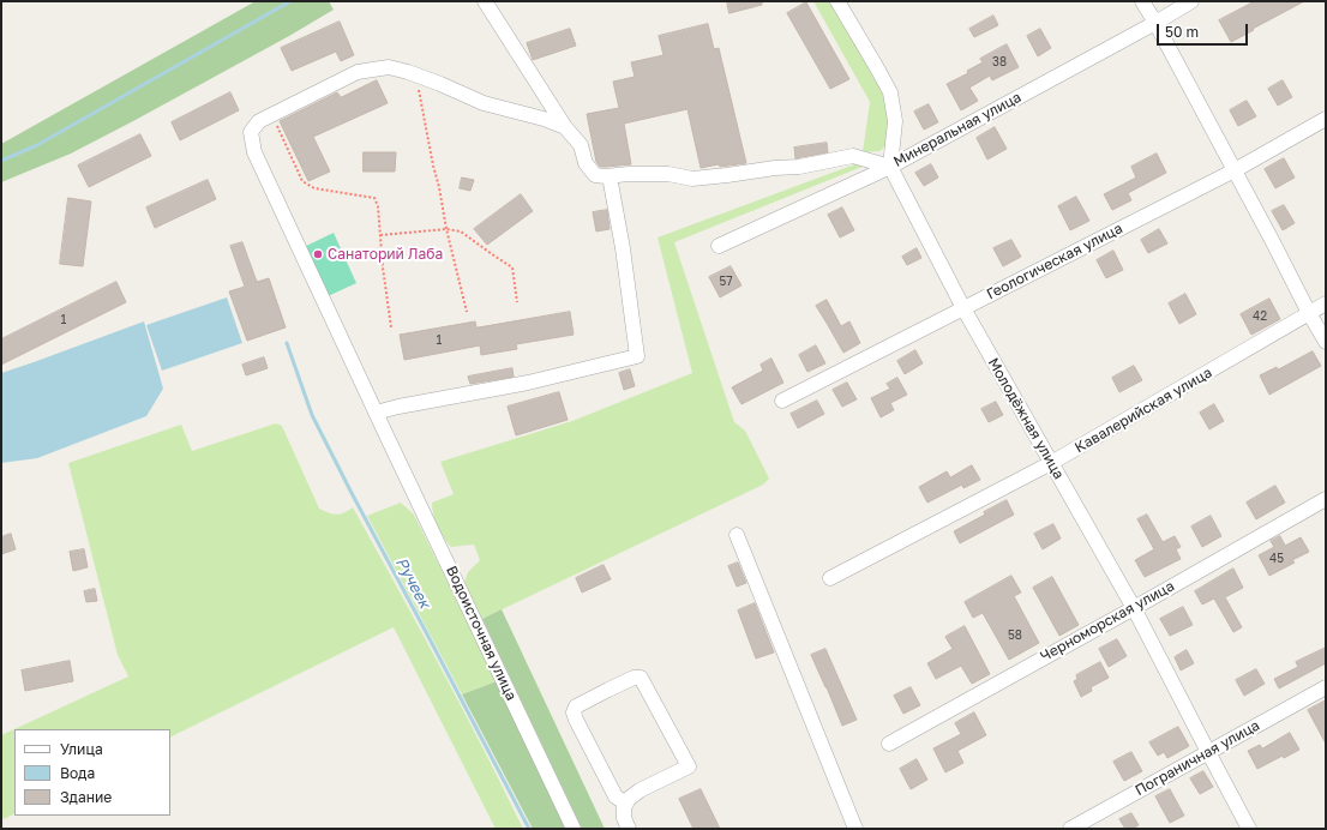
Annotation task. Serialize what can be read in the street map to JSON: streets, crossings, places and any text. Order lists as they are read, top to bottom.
{
  "streets": {
    "street": [
      "Минеральная улица",
      "Геологическая улица",
      "Кавалерийская улица",
      "Молодёжная улица",
      "Черноморская улица",
      "Водоисточная улица",
      "Пограничная улица"
    ]
  },
  "crossings": [
    ["Минеральная улица", "Молодёжная улица"],
    ["Геологическая улица", "Молодёжная улица"],
    ["Кавалерийская улица", "Молодёжная улица"],
    ["Молодёжная улица", "Черноморская улица"],
    ["Молодёжная улица", "Пограничная улица"]
  ],
  "water": ["Ручеек"],
  "places": ["Санаторий Лаба"],
  "house_numbers": [
    "38",
    "57",
    "42",
    "1",
    "1",
    "45",
    "58"
  ],
  "legend": ["Улица", "Вода", "Здание"],
  "scale_bar": "50 m"
}
